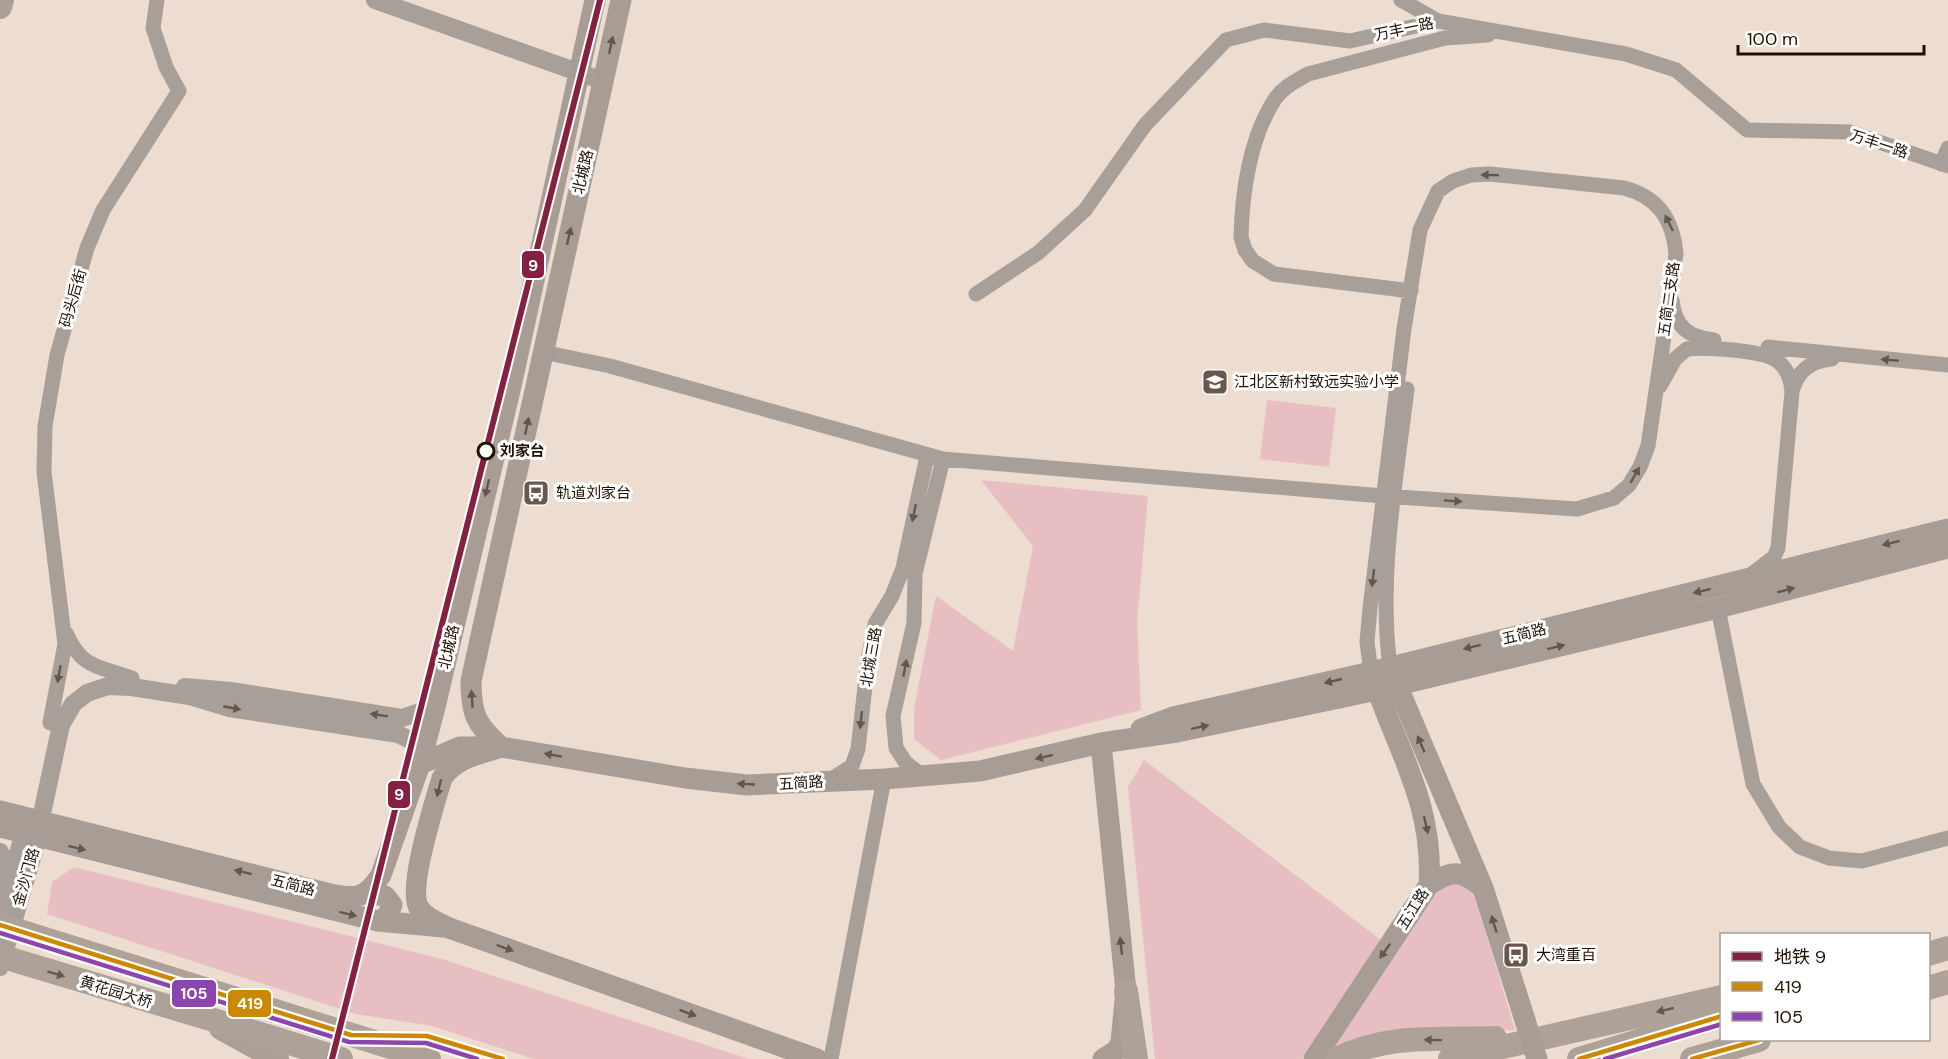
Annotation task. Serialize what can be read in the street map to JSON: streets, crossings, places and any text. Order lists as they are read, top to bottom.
{
  "streets": {
    "highway": ["黄花园大桥"],
    "main road": ["北城路", "五简路", "五江路"],
    "street": [
      "万丰一路",
      "码头后街",
      "五简二支路",
      "北城三路",
      "金沙门路"
    ]
  },
  "crossings": [
    ["北城路", "五简路"],
    ["五简二支路", "五简路"],
    ["五简二支路", "五江路"],
    ["五简路", "北城三路"],
    ["五简路", "金沙门路"],
    ["五简路", "五江路"],
    ["金沙门路", "黄花园大桥"]
  ],
  "one_way": ["五江路"],
  "places": {
    "school or university": ["江北区新村致远实验小学"],
    "other": ["刘家台"],
    "bus stop": ["轨道刘家台", "大湾重百"]
  },
  "lines": ["metro line 9", "transit line 419", "transit line 105"],
  "legend": ["地铁 9", "419", "105"],
  "scale_bar": "100 m"
}
